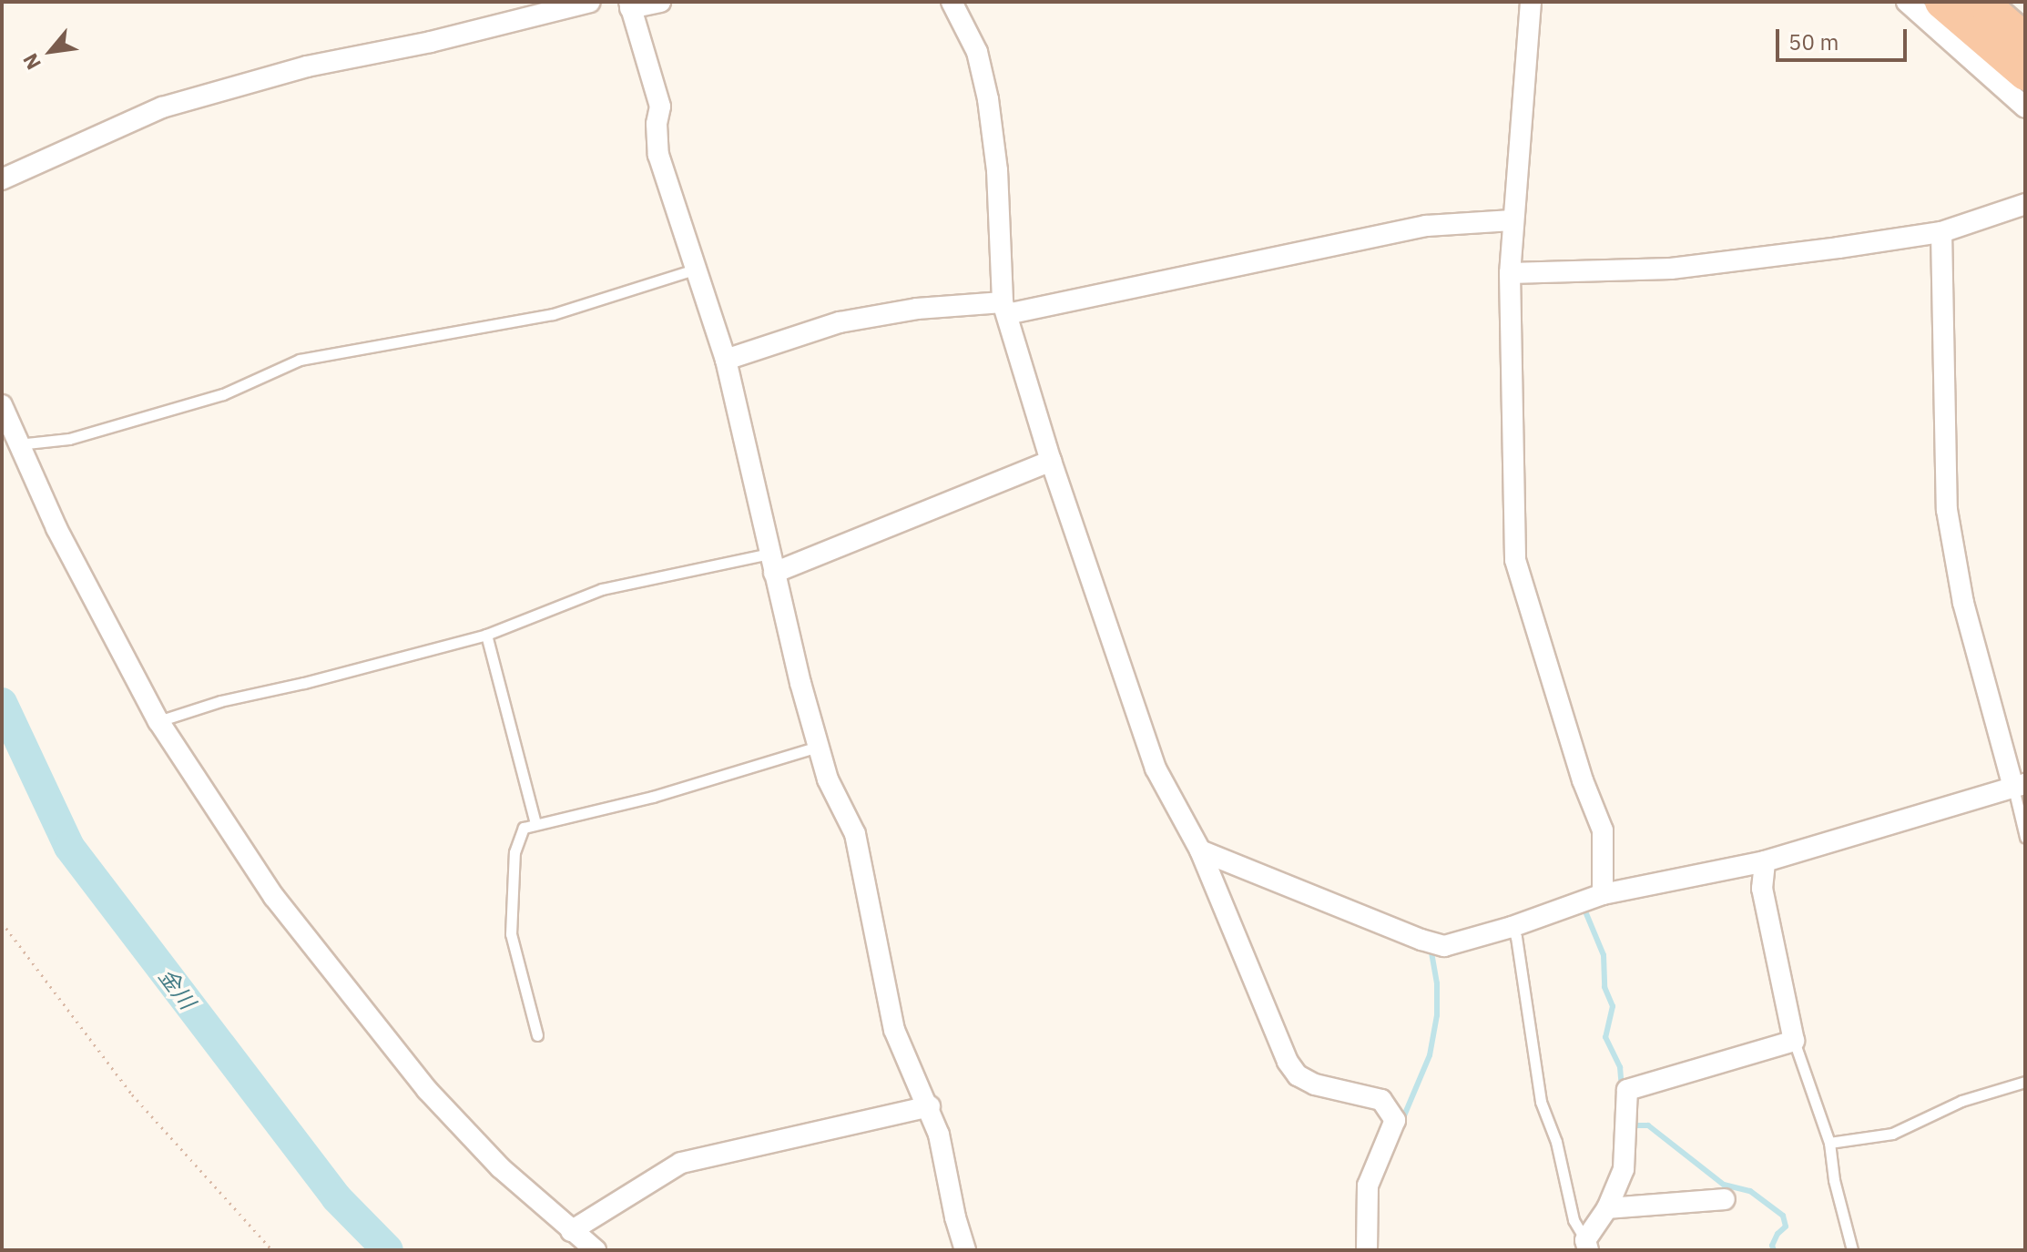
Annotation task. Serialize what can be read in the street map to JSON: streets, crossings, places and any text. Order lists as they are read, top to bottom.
{
  "water": ["金川"],
  "scale_bar": "50 m",
  "north": "bottom left"
}
